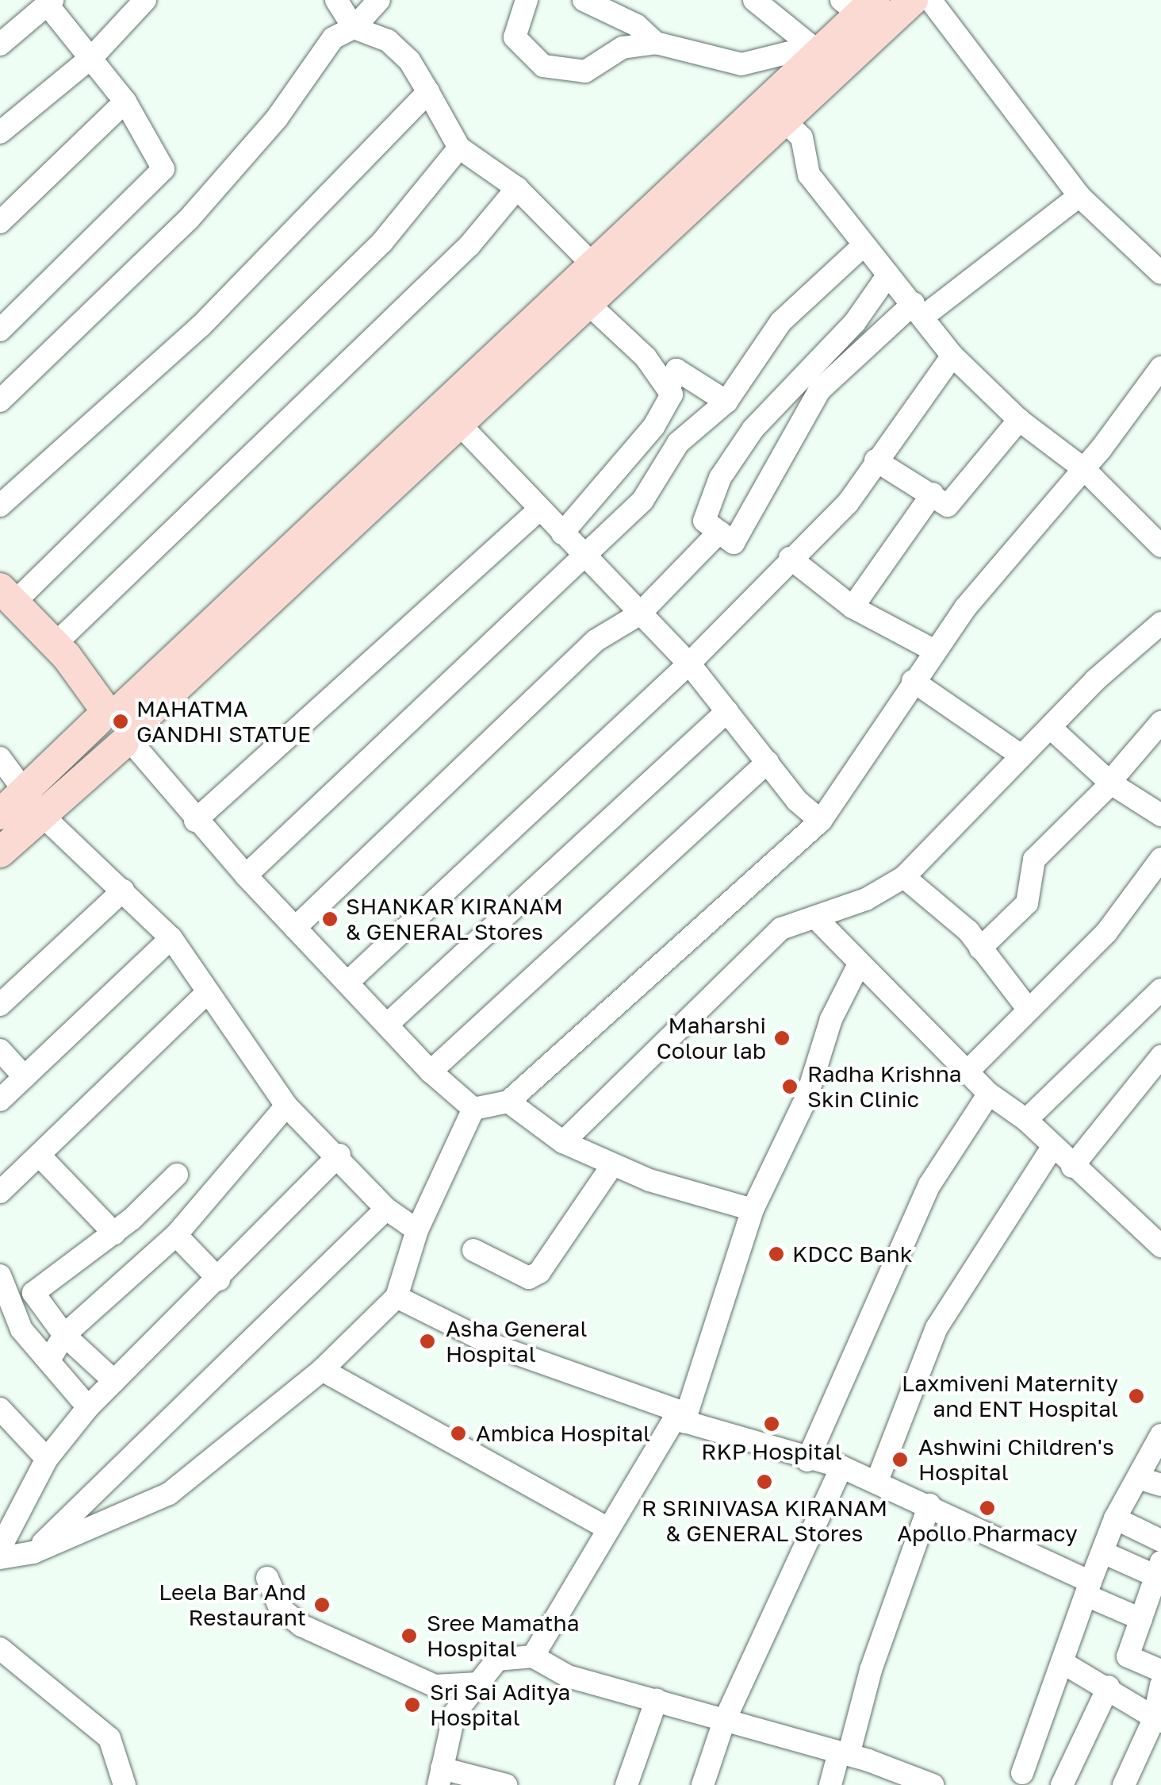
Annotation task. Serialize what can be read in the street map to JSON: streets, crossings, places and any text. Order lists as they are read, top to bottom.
{
  "places": [
    "MAHATMA GANDHI STATUE",
    "SHANKAR KIRANAM & GENERAL Stores",
    "Maharshi Colour lab",
    "Radha Krishna Skin Clinic",
    "KDCC Bank",
    "Asha General Hospital",
    "Laxmiveni Maternity and ENT Hospital",
    "RKP Hospital",
    "Ambica Hospital",
    "Ashwini Children's Hospital",
    "R SRINIVASA KIRANAM & GENERAL Stores",
    "Apollo Pharmacy",
    "Leela Bar And Restaurant",
    "Sree Mamatha Hospital",
    "Sri Sai Aditya Hospital"
  ]
}
